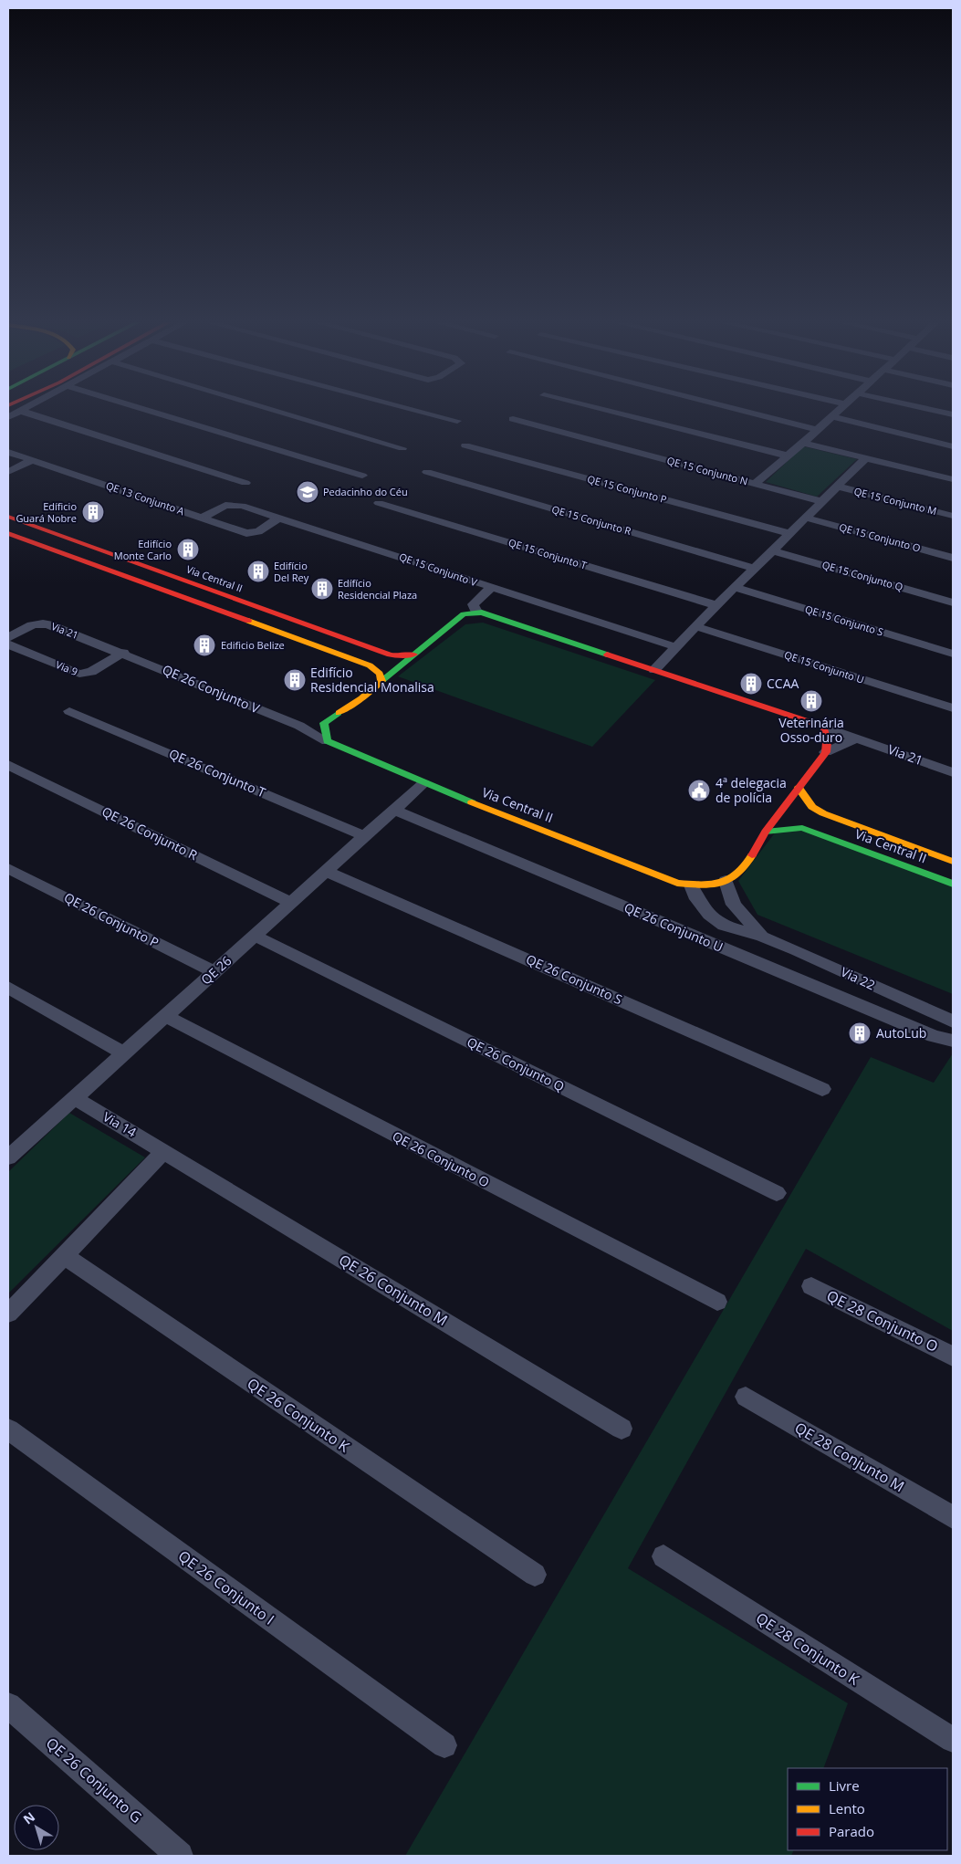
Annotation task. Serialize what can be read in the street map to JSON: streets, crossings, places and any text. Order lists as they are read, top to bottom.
{
  "streets": {
    "street": [
      "QE 15 Conjunto N",
      "QE 15 Conjunto P",
      "QE 13 Conjunto A",
      "QE 15 Conjunto M",
      "QE 15 Conjunto R",
      "QE 15 Conjunto O",
      "QE 15 Conjunto T",
      "QE 15 Conjunto V",
      "QE 15 Conjunto Q",
      "Via Central II",
      "QE 15 Conjunto S",
      "Via 21",
      "QE 15 Conjunto U",
      "Via 9",
      "QE 26 Conjunto V",
      "QE 26 Conjunto T",
      "QE 26 Conjunto R",
      "QE 26 Conjunto P",
      "QE 26 Conjunto U",
      "QE 26",
      "Via 22",
      "QE 26 Conjunto S",
      "QE 26 Conjunto Q",
      "Via 14",
      "QE 26 Conjunto O",
      "QE 26 Conjunto M",
      "QE 28 Conjunto O",
      "QE 26 Conjunto K",
      "QE 28 Conjunto M",
      "QE 26 Conjunto I",
      "QE 28 Conjunto K",
      "QE 26 Conjunto G"
    ]
  },
  "crossings": [
    ["QE 13 Conjunto A", "QE 15 Conjunto V"],
    ["Via Central II", "QE 26 Conjunto V"],
    ["Via Central II", "QE 26"],
    ["Via Central II", "Via 22"],
    ["Via 21", "Via 9"],
    ["Via 21", "QE 26 Conjunto V"],
    ["Via 9", "QE 26 Conjunto V"],
    ["QE 26 Conjunto T", "QE 26"],
    ["QE 26 Conjunto R", "QE 26"],
    ["QE 26 Conjunto P", "QE 26"],
    ["QE 26 Conjunto U", "QE 26"],
    ["QE 26", "QE 26 Conjunto S"],
    ["QE 26", "QE 26 Conjunto Q"],
    ["QE 26", "Via 14"],
    ["QE 26", "QE 26 Conjunto O"],
    ["Via 14", "QE 26 Conjunto M"]
  ],
  "places": {
    "school or university": ["Pedacinho do Céu"],
    "building": [
      "Edíficio Guará Nobre",
      "Edifício Monte Carlo",
      "Edifício Del Rey",
      "Edífício Residencial Plaza",
      "Edificio Belize",
      "Edifício Residencial Monalisa",
      "CCAA",
      "Veterinária Osso-duro",
      "AutoLub"
    ],
    "public building": ["4ª delegacia de polícia"]
  },
  "legend": ["Livre", "Lento", "Parado"],
  "north": "top left"
}
